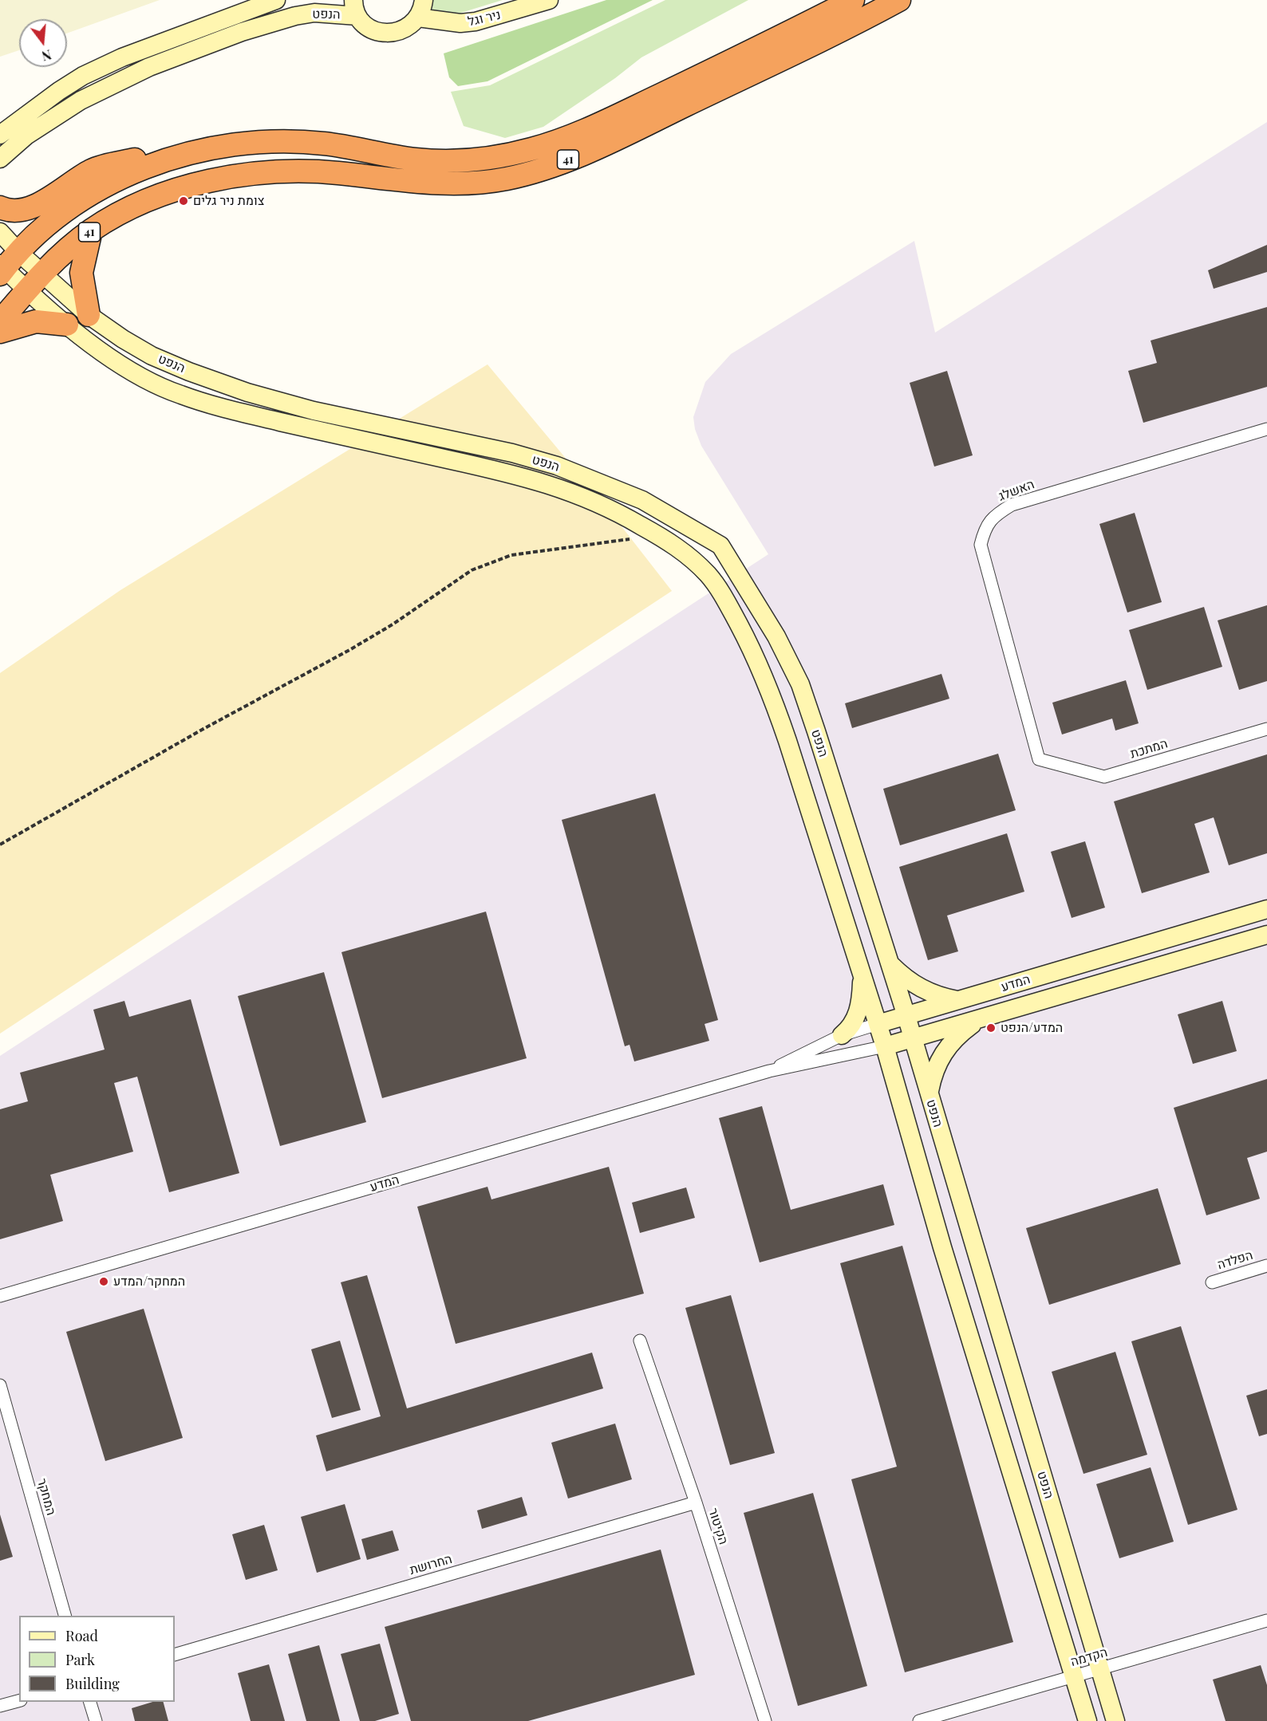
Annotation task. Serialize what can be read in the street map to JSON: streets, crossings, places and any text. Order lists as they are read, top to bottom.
{
  "streets": {
    "highway": ["41"],
    "street": [
      "הנפט",
      "ניר וגל",
      "האשלג",
      "המתכת",
      "המדע",
      "הפלדה",
      "המחקר",
      "הקיטור",
      "החרושת",
      "הקדמה"
    ]
  },
  "crossings": [
    ["הנפט", "41"],
    ["הנפט", "המדע"],
    ["הנפט", "הקדמה"],
    ["האשלג", "המתכת"],
    ["הקיטור", "החרושת"]
  ],
  "places": ["צומת ניר גלים", "המדע/הנפט", "המחקר/המדע"],
  "legend": ["Road", "Park", "Building"],
  "north": "bottom"
}
